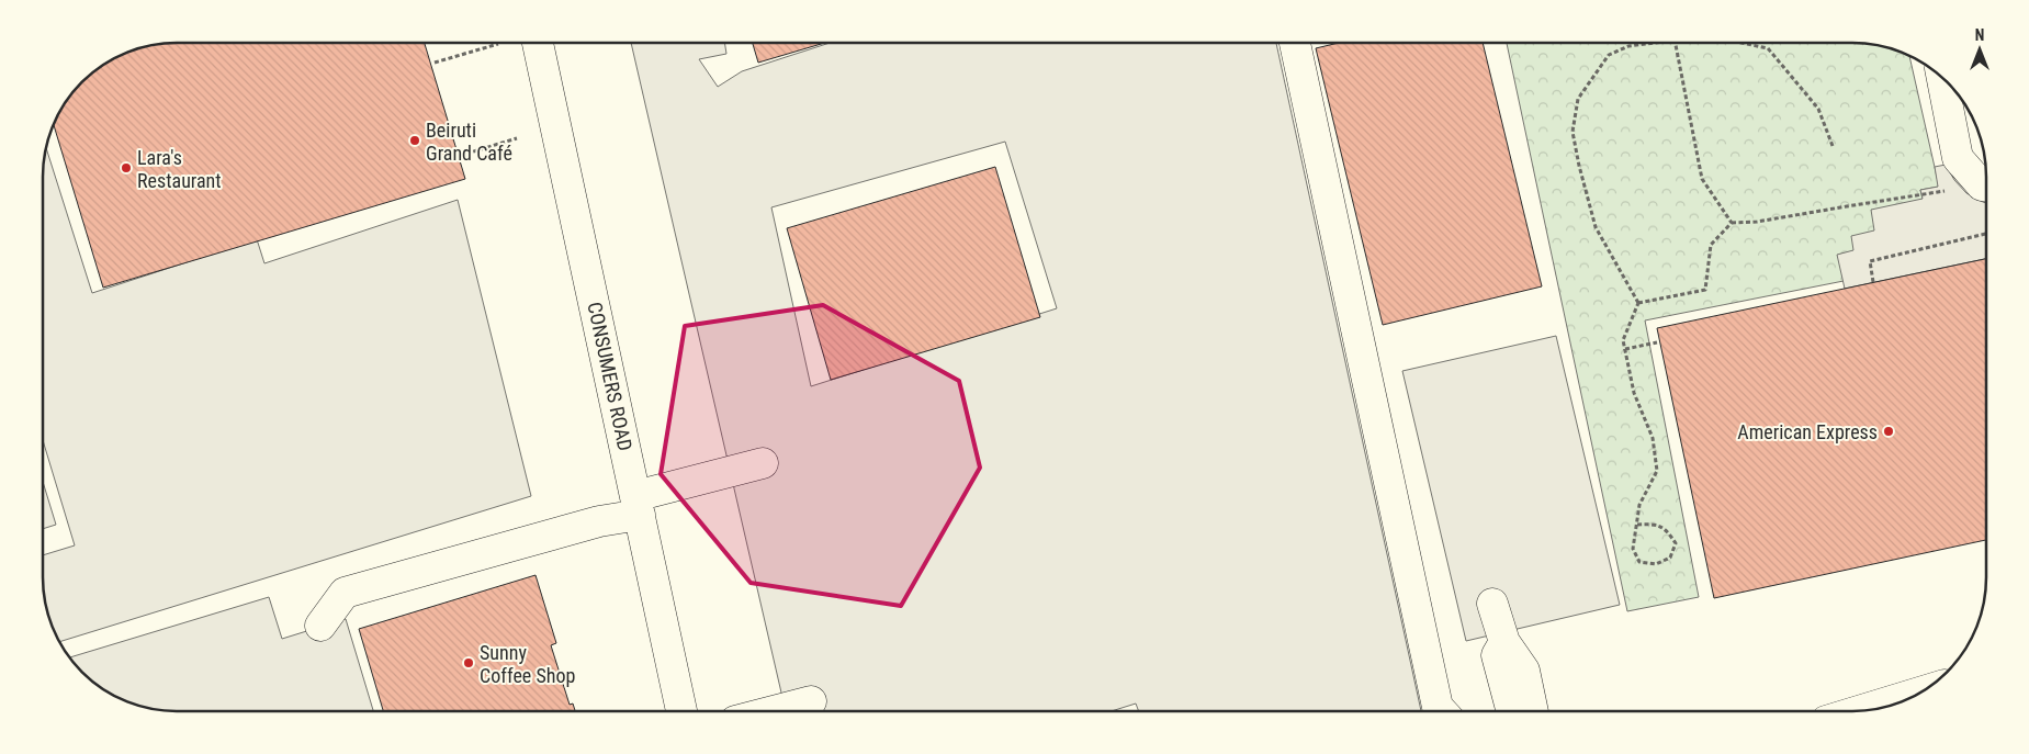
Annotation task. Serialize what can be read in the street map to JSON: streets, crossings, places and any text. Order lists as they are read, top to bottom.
{
  "streets": {
    "street": ["CONSUMERS ROAD"]
  },
  "places": [
    "Beiruti Grand Café",
    "Lara's Restaurant",
    "American Express",
    "Sunny Coffee Shop"
  ],
  "north": "top"
}
